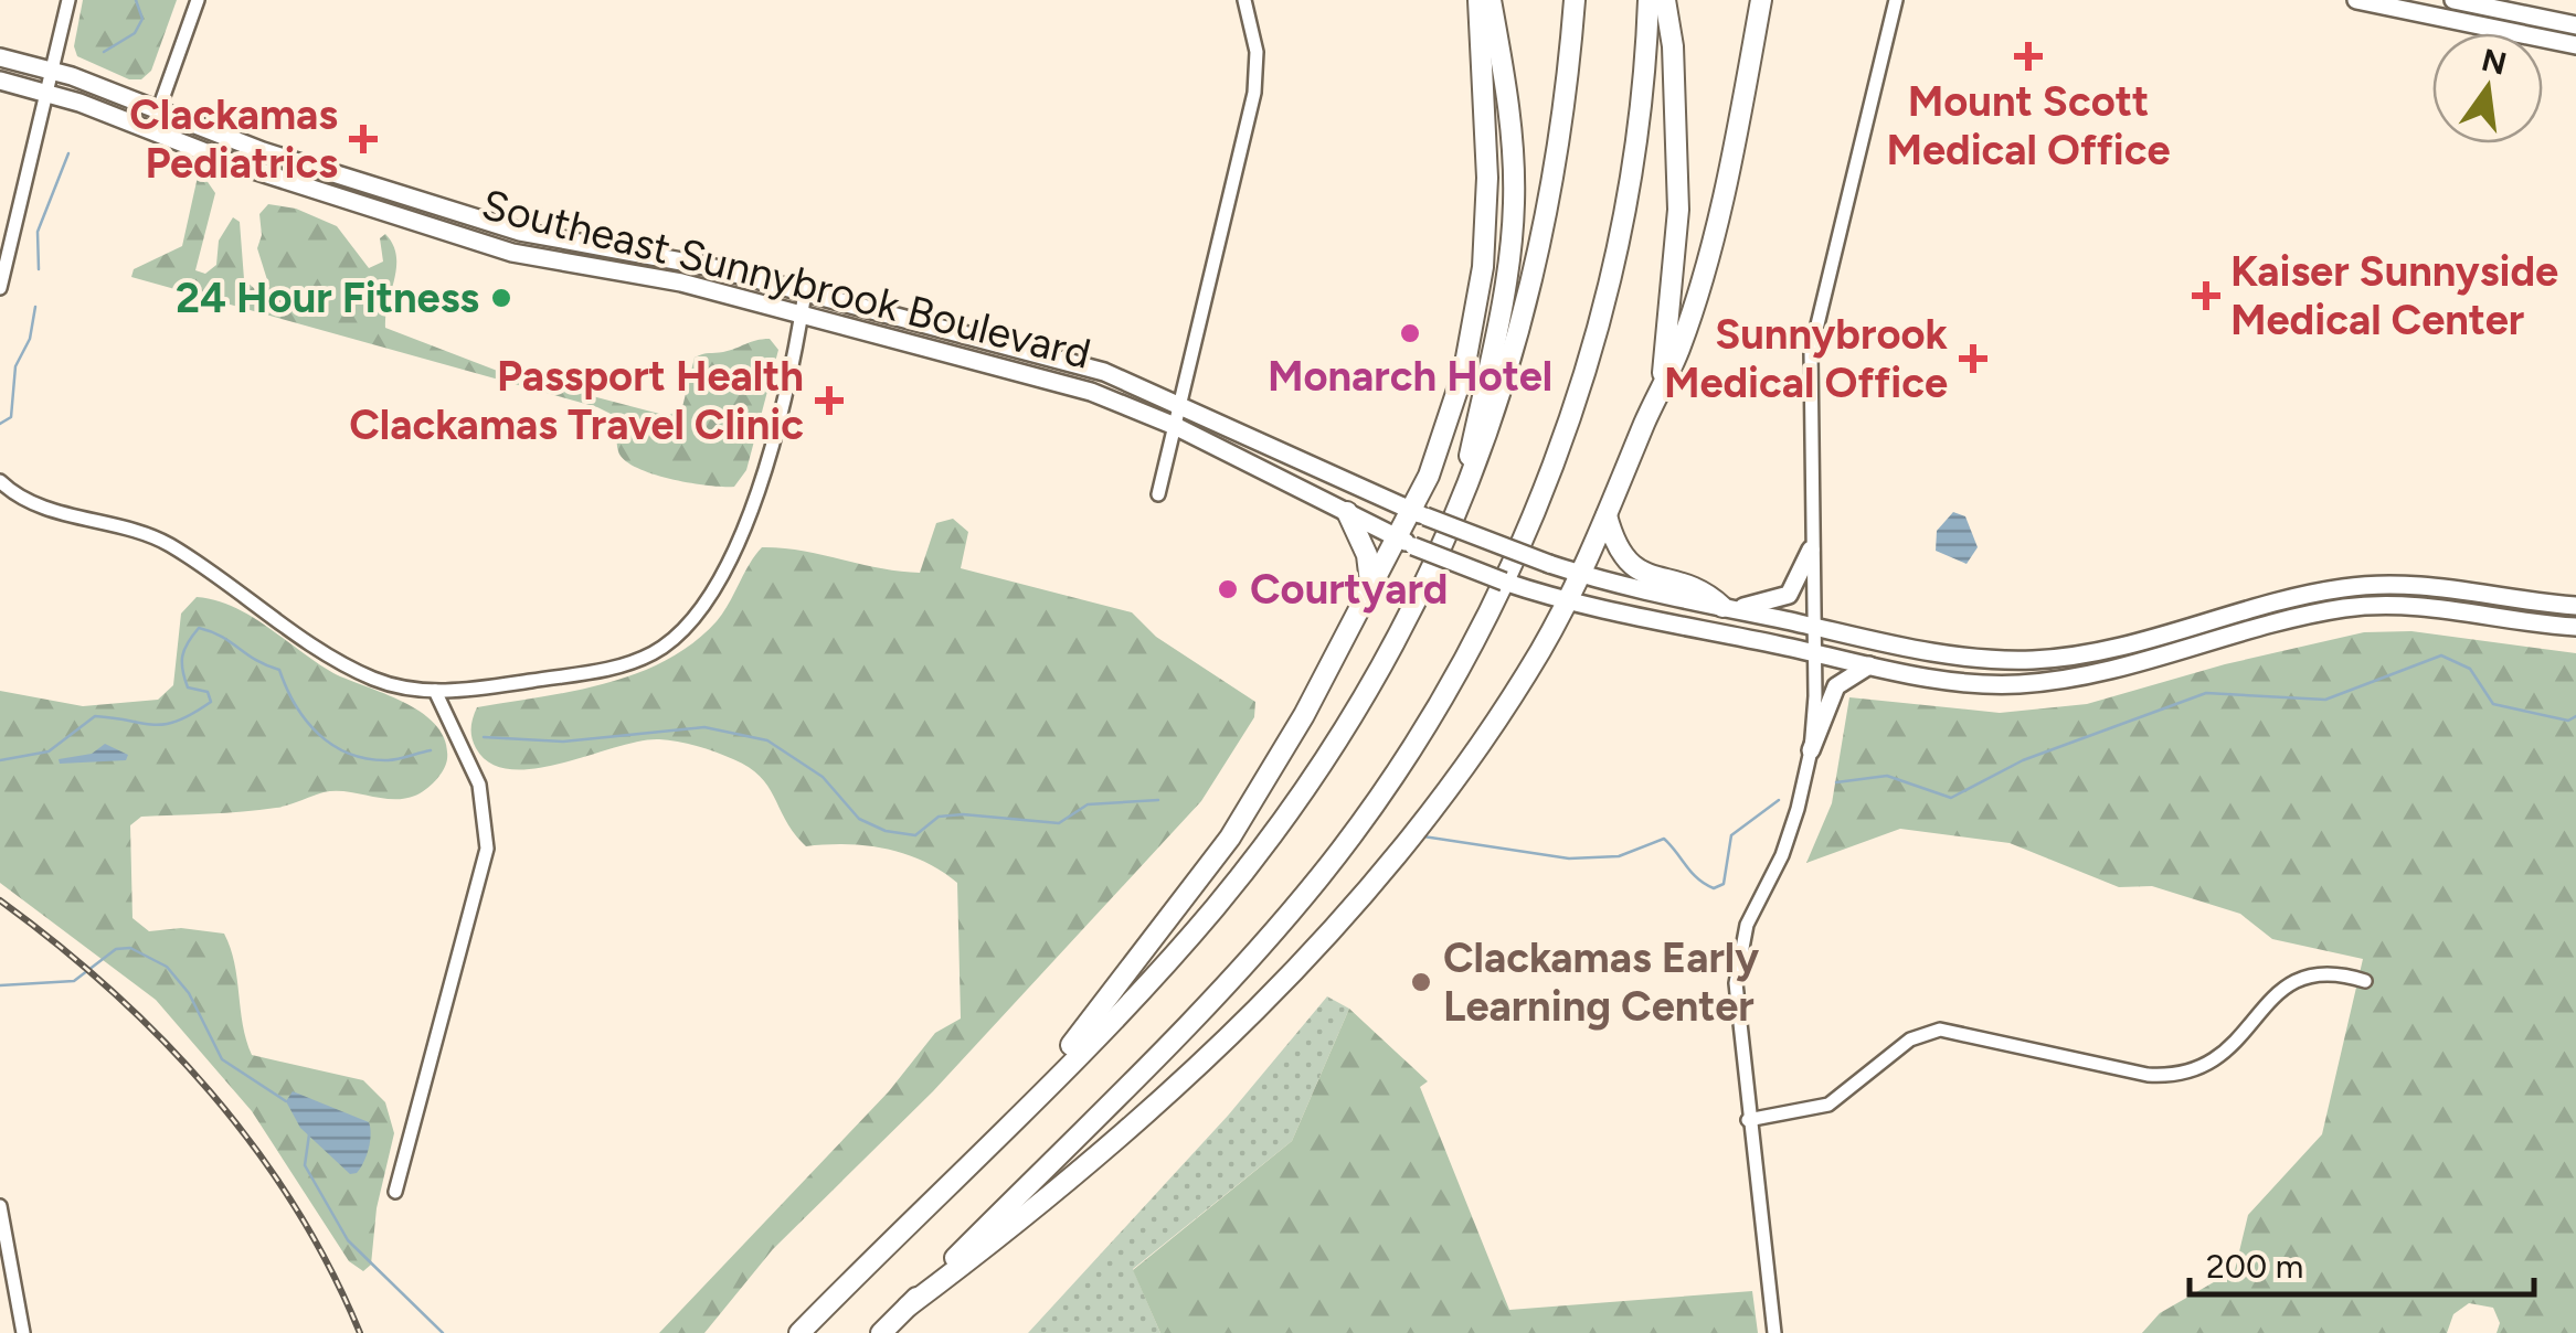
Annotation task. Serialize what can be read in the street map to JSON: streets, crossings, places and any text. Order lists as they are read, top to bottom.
{
  "streets": {
    "main road": ["Southeast Sunnybrook Boulevard"]
  },
  "places": {
    "health": [
      "Mount Scott Medical Office",
      "Clackamas Pediatrics",
      "Kaiser Sunnyside Medical Center",
      "Sunnybrook Medical Office",
      "Passport Health Clackamas Travel Clinic"
    ],
    "other": [
      "24 Hour Fitness",
      "Monarch Hotel",
      "Courtyard",
      "Clackamas Early Learning Center"
    ]
  },
  "scale_bar": "200 m",
  "north": "top"
}
